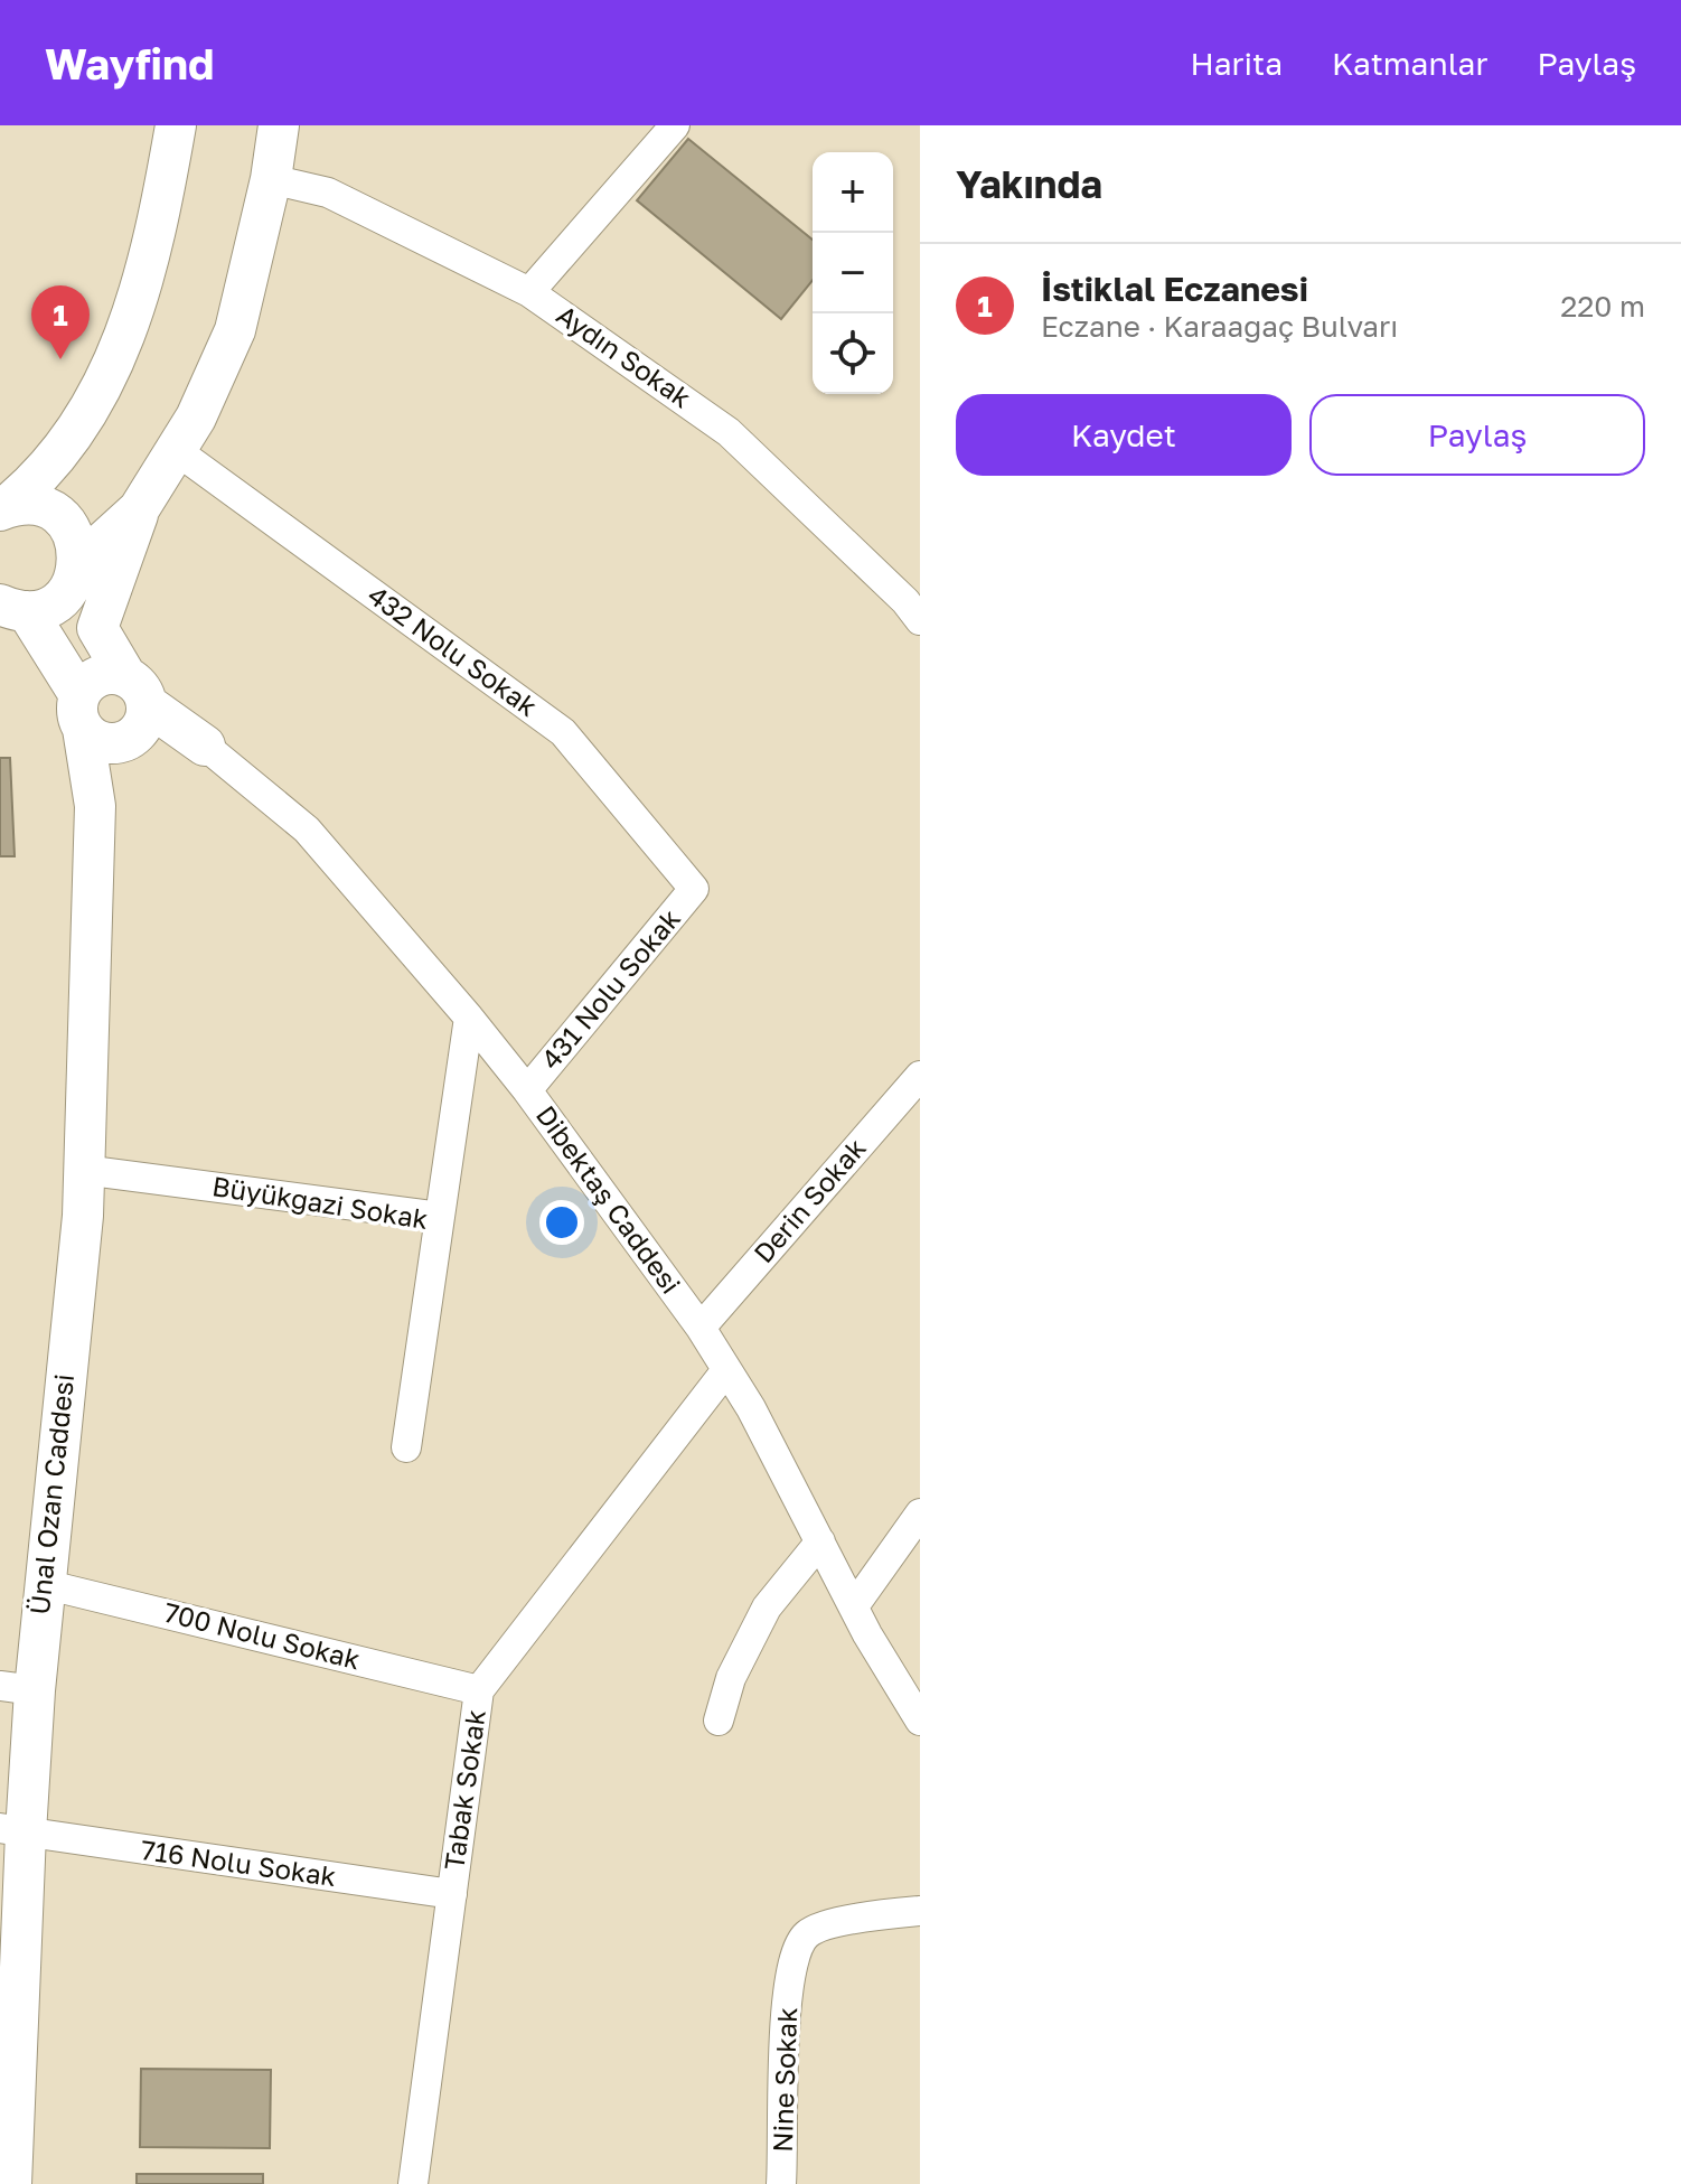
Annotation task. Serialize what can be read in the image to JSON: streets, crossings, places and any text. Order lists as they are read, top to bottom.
{
  "streets": {
    "main road": ["Ünal Ozan Caddesi"],
    "street": [
      "Aydın Sokak",
      "432 Nolu Sokak",
      "431 Nolu Sokak",
      "Dibektaş Caddesi",
      "Derin Sokak",
      "Büyükgazi Sokak",
      "700 Nolu Sokak",
      "Tabak Sokak",
      "716 Nolu Sokak",
      "Nine Sokak"
    ]
  },
  "crossings": [
    ["432 Nolu Sokak", "431 Nolu Sokak"],
    ["431 Nolu Sokak", "Dibektaş Caddesi"],
    ["Dibektaş Caddesi", "Derin Sokak"],
    ["Dibektaş Caddesi", "Tabak Sokak"],
    ["Büyükgazi Sokak", "Ünal Ozan Caddesi"],
    ["Ünal Ozan Caddesi", "700 Nolu Sokak"],
    ["Ünal Ozan Caddesi", "716 Nolu Sokak"],
    ["700 Nolu Sokak", "Tabak Sokak"],
    ["Tabak Sokak", "716 Nolu Sokak"]
  ],
  "page": {
    "header": "Wayfind",
    "nav": ["Harita", "Katmanlar", "Paylaş"],
    "heading": "Yakında",
    "map_buttons": ["+", "−"],
    "list": [
      {
        "mark": "1",
        "name": "İstiklal Eczanesi",
        "note": "Eczane · Karaağaç Bulvarı",
        "value": "220 m"
      }
    ],
    "pins": "1",
    "buttons": ["Kaydet", "Paylaş"]
  }
}
